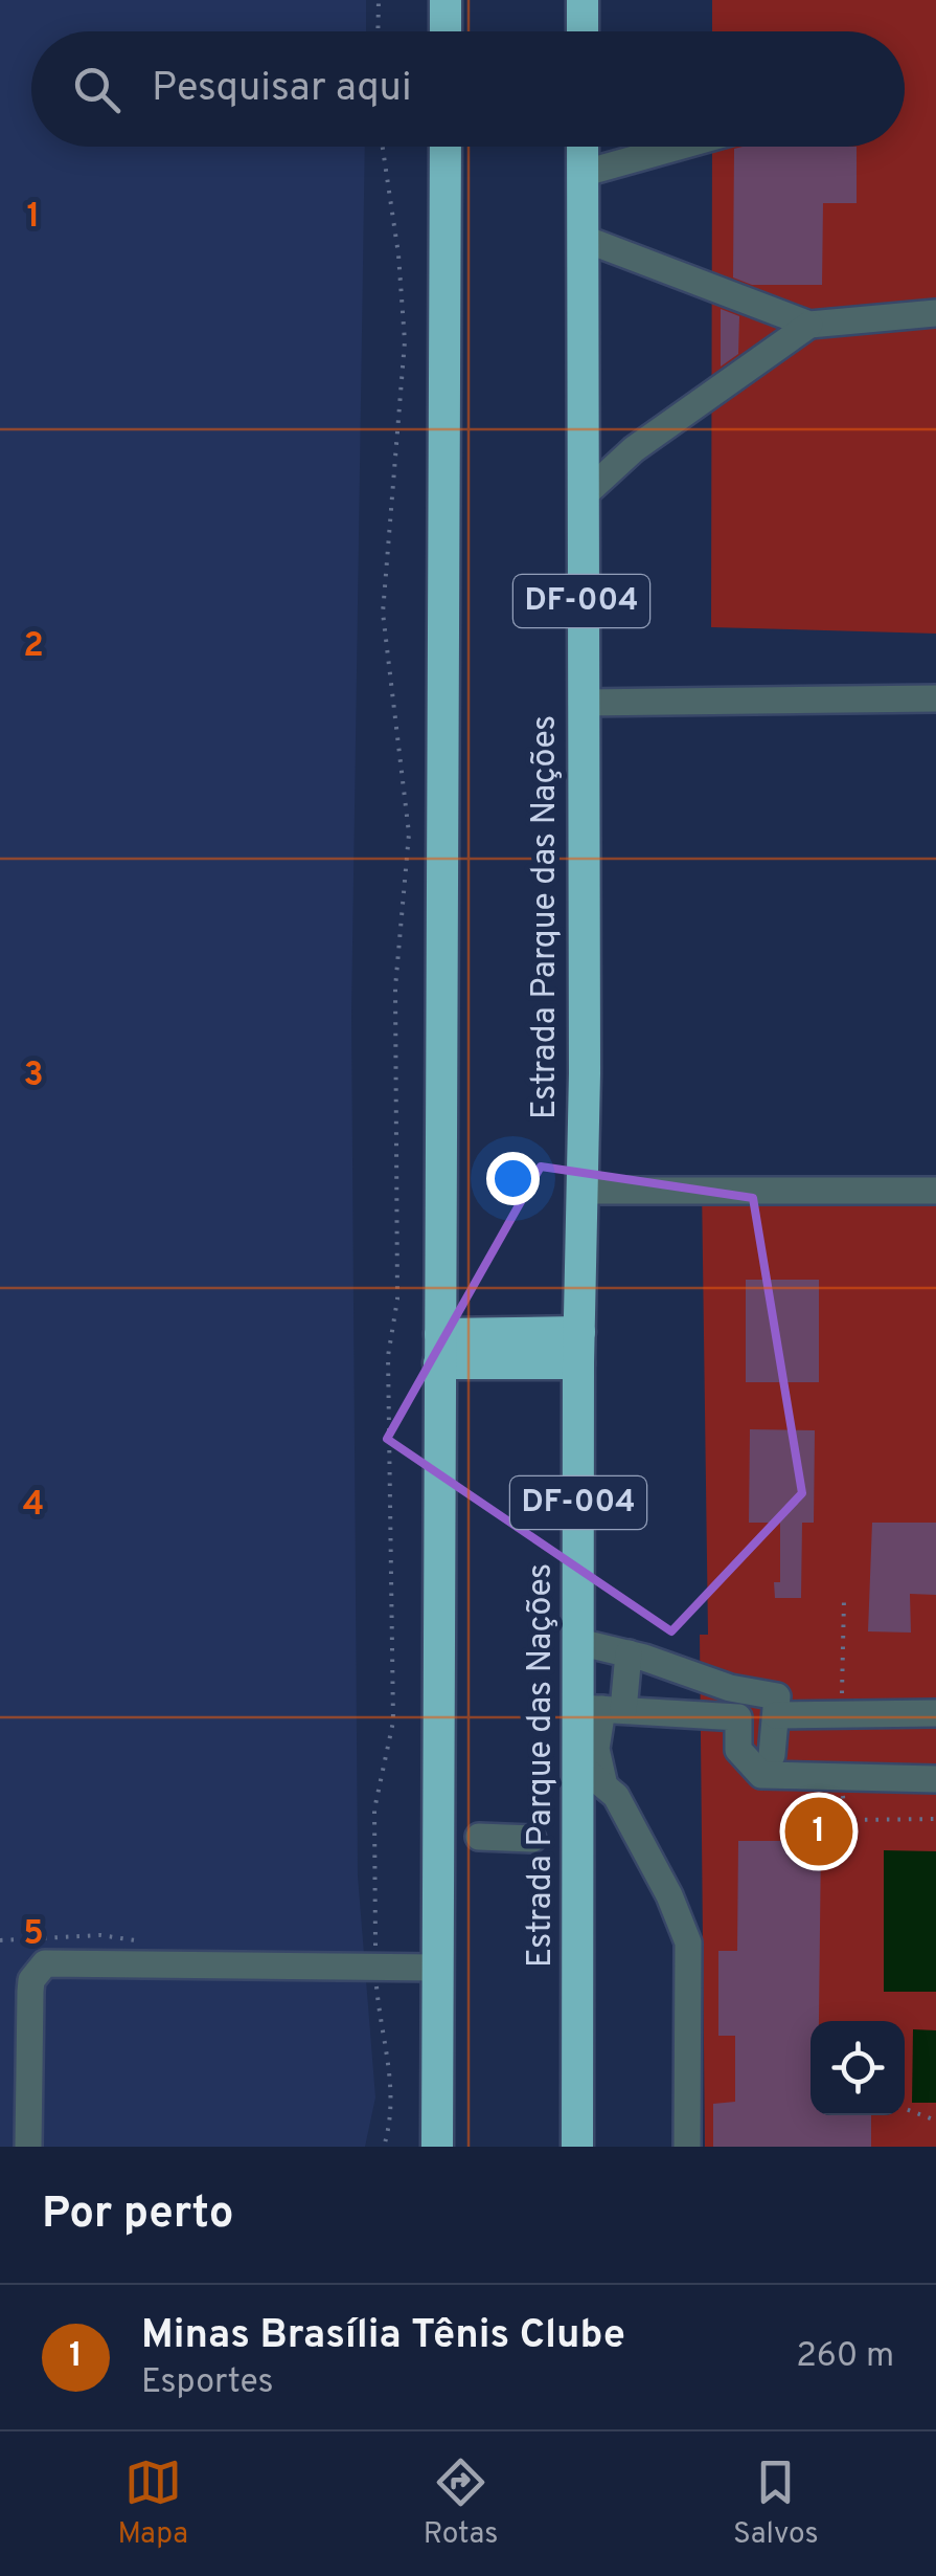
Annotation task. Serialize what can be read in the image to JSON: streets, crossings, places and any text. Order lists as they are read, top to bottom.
{
  "streets": {
    "highway": ["DF-004", "Estrada Parque das Nações"]
  },
  "page": {
    "search": "Pesquisar aqui",
    "pins": "1",
    "heading": "Por perto",
    "list": [
      {
        "mark": "1",
        "name": "Minas Brasília Tênis Clube",
        "note": "Esportes",
        "value": "260 m"
      }
    ],
    "nav": ["Mapa", "Rotas", "Salvos"]
  },
  "grid": {
    "rows": [
      "1",
      "2",
      "3",
      "4",
      "5"
    ]
  }
}
